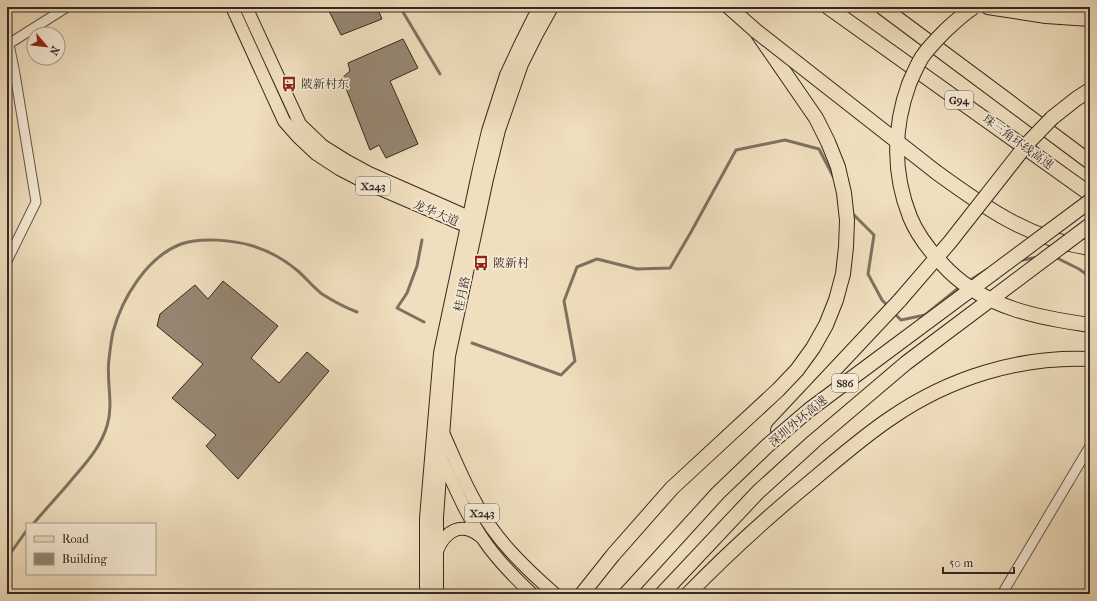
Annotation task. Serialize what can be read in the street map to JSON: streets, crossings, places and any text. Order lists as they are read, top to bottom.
{
  "streets": {
    "highway": [
      "G94",
      "珠三角环线高速",
      "S86",
      "深圳外环高速"
    ],
    "main road": ["X243", "龙华大道", "桂月路"]
  },
  "crossings": [
    ["X243", "桂月路"],
    ["龙华大道", "桂月路"]
  ],
  "places": {
    "bus stop": ["陂新村东", "陂新村"]
  },
  "legend": ["Road", "Building"],
  "scale_bar": "50 m",
  "north": "bottom right"
}
